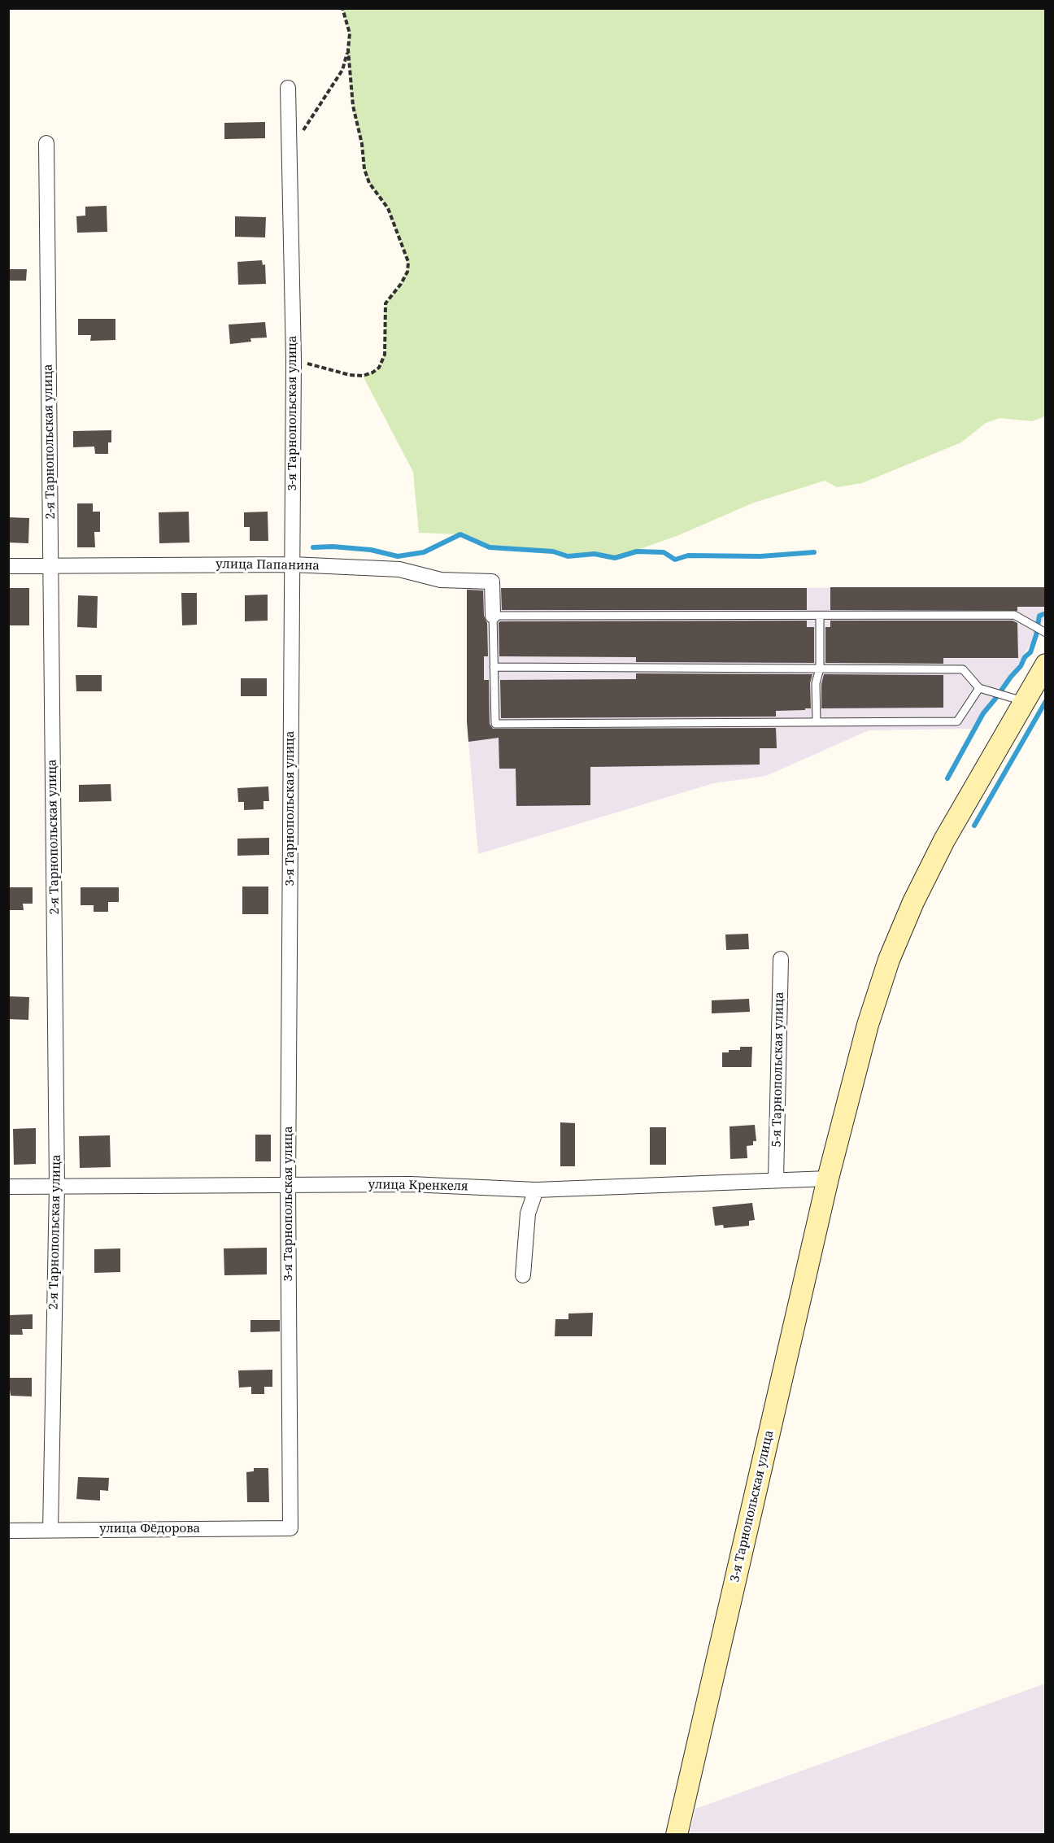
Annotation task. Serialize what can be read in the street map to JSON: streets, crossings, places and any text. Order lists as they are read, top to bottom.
{
  "streets": {
    "street": [
      "3-я Тарнопольская улица",
      "2-я Тарнопольская улица",
      "улица Папанина",
      "5-я Тарнопольская улица",
      "улица Кренкеля",
      "улица Фёдорова"
    ]
  },
  "crossings": [
    ["3-я Тарнопольская улица", "улица Папанина"],
    ["3-я Тарнопольская улица", "улица Кренкеля"],
    ["3-я Тарнопольская улица", "улица Фёдорова"],
    ["2-я Тарнопольская улица", "улица Папанина"],
    ["2-я Тарнопольская улица", "улица Кренкеля"],
    ["2-я Тарнопольская улица", "улица Фёдорова"],
    ["5-я Тарнопольская улица", "улица Кренкеля"]
  ]
}
